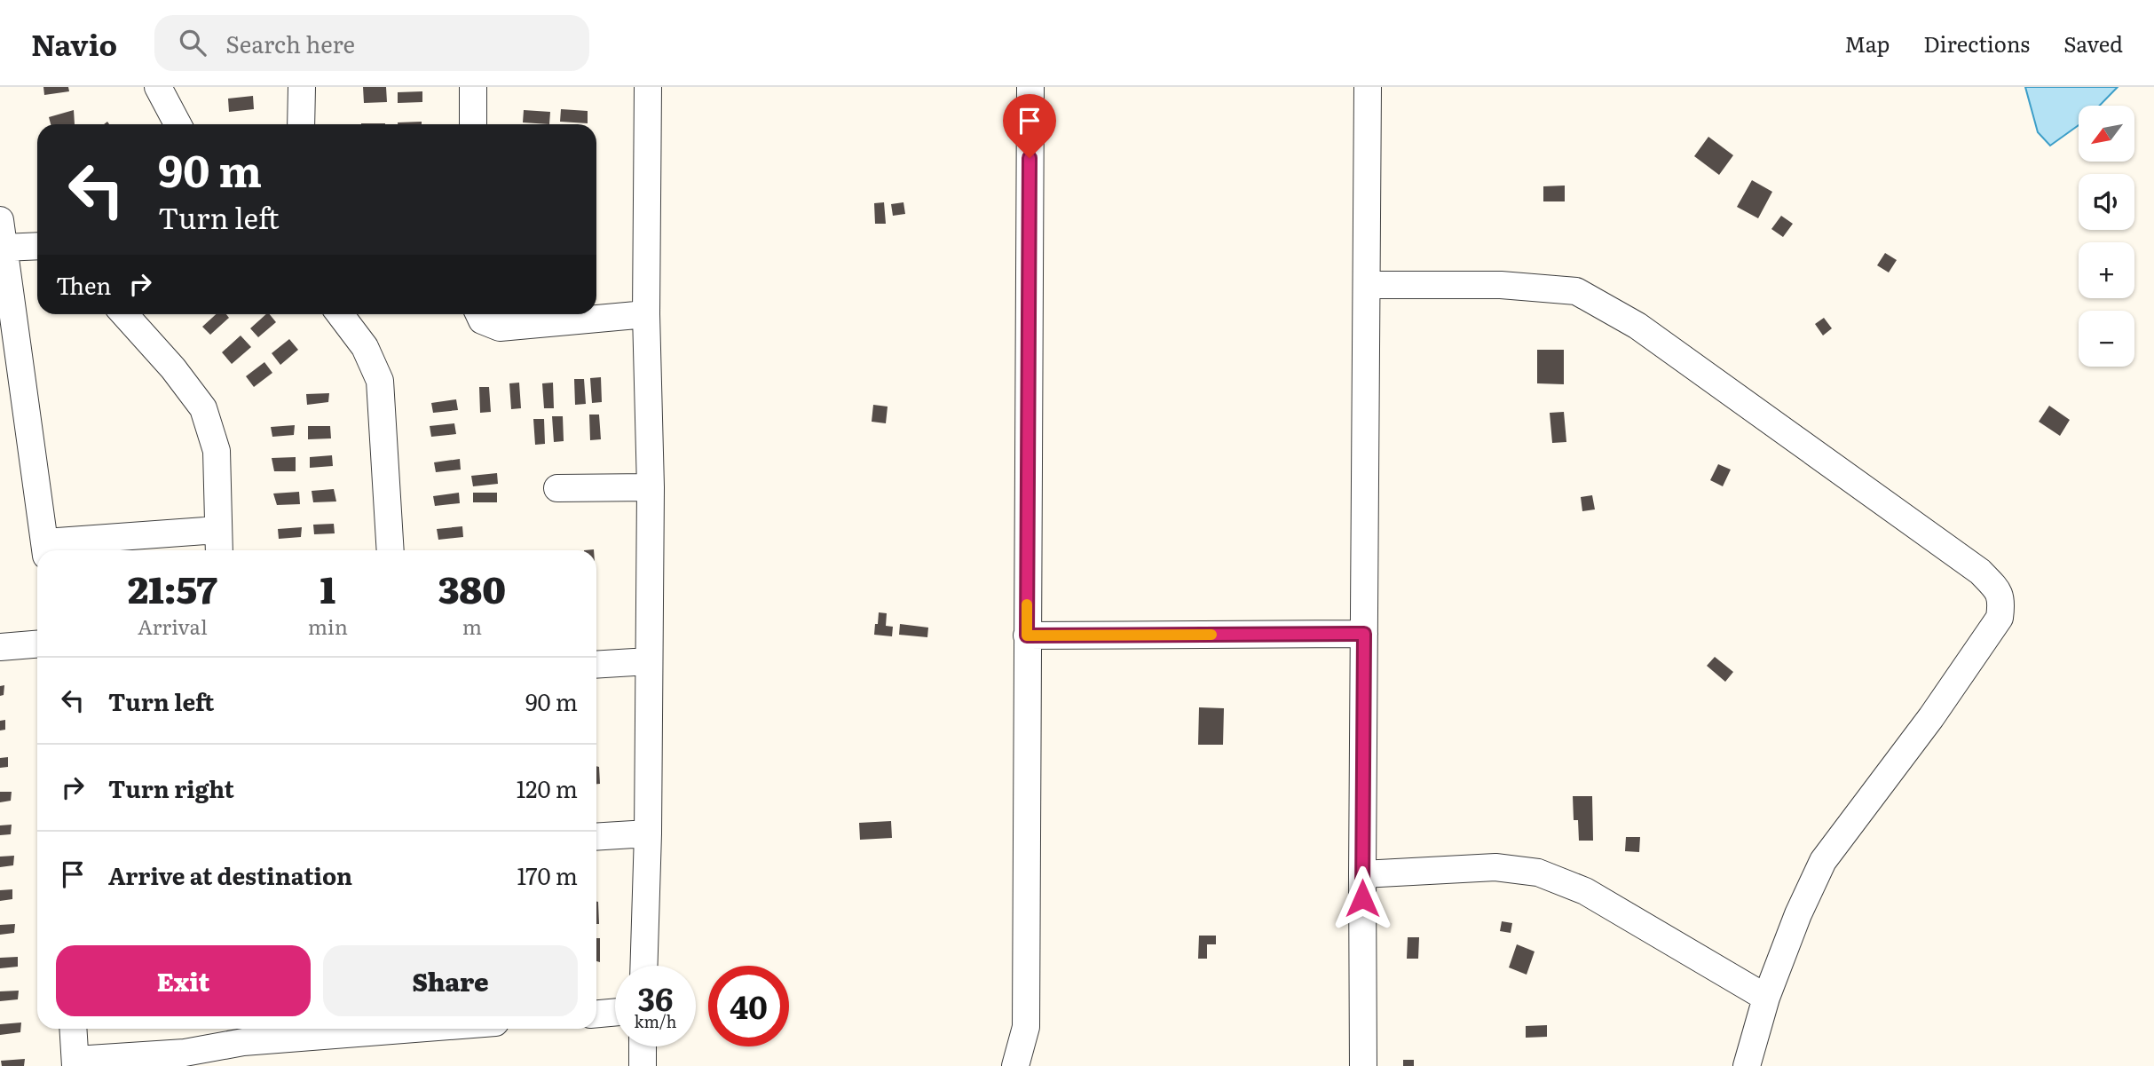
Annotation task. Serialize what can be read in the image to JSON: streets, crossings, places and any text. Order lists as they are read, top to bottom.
{
  "north": "bottom left",
  "page": {
    "header": "Navio",
    "search": "Search here",
    "nav": ["Map", "Directions", "Saved"],
    "map_buttons": ["+", "−"],
    "turn": ["90 m", "Turn left"],
    "then": "Then",
    "eta": [
      "21:57",
      "Arrival",
      "1",
      "min",
      "380",
      "m"
    ],
    "list": [
      {
        "name": "Turn left",
        "value": "90 m"
      },
      {
        "name": "Turn right",
        "value": "120 m"
      },
      {
        "name": "Arrive at destination",
        "value": "170 m"
      }
    ],
    "buttons": ["Exit", "Share"],
    "speed": "36 km/h",
    "limit": "40"
  }
}
